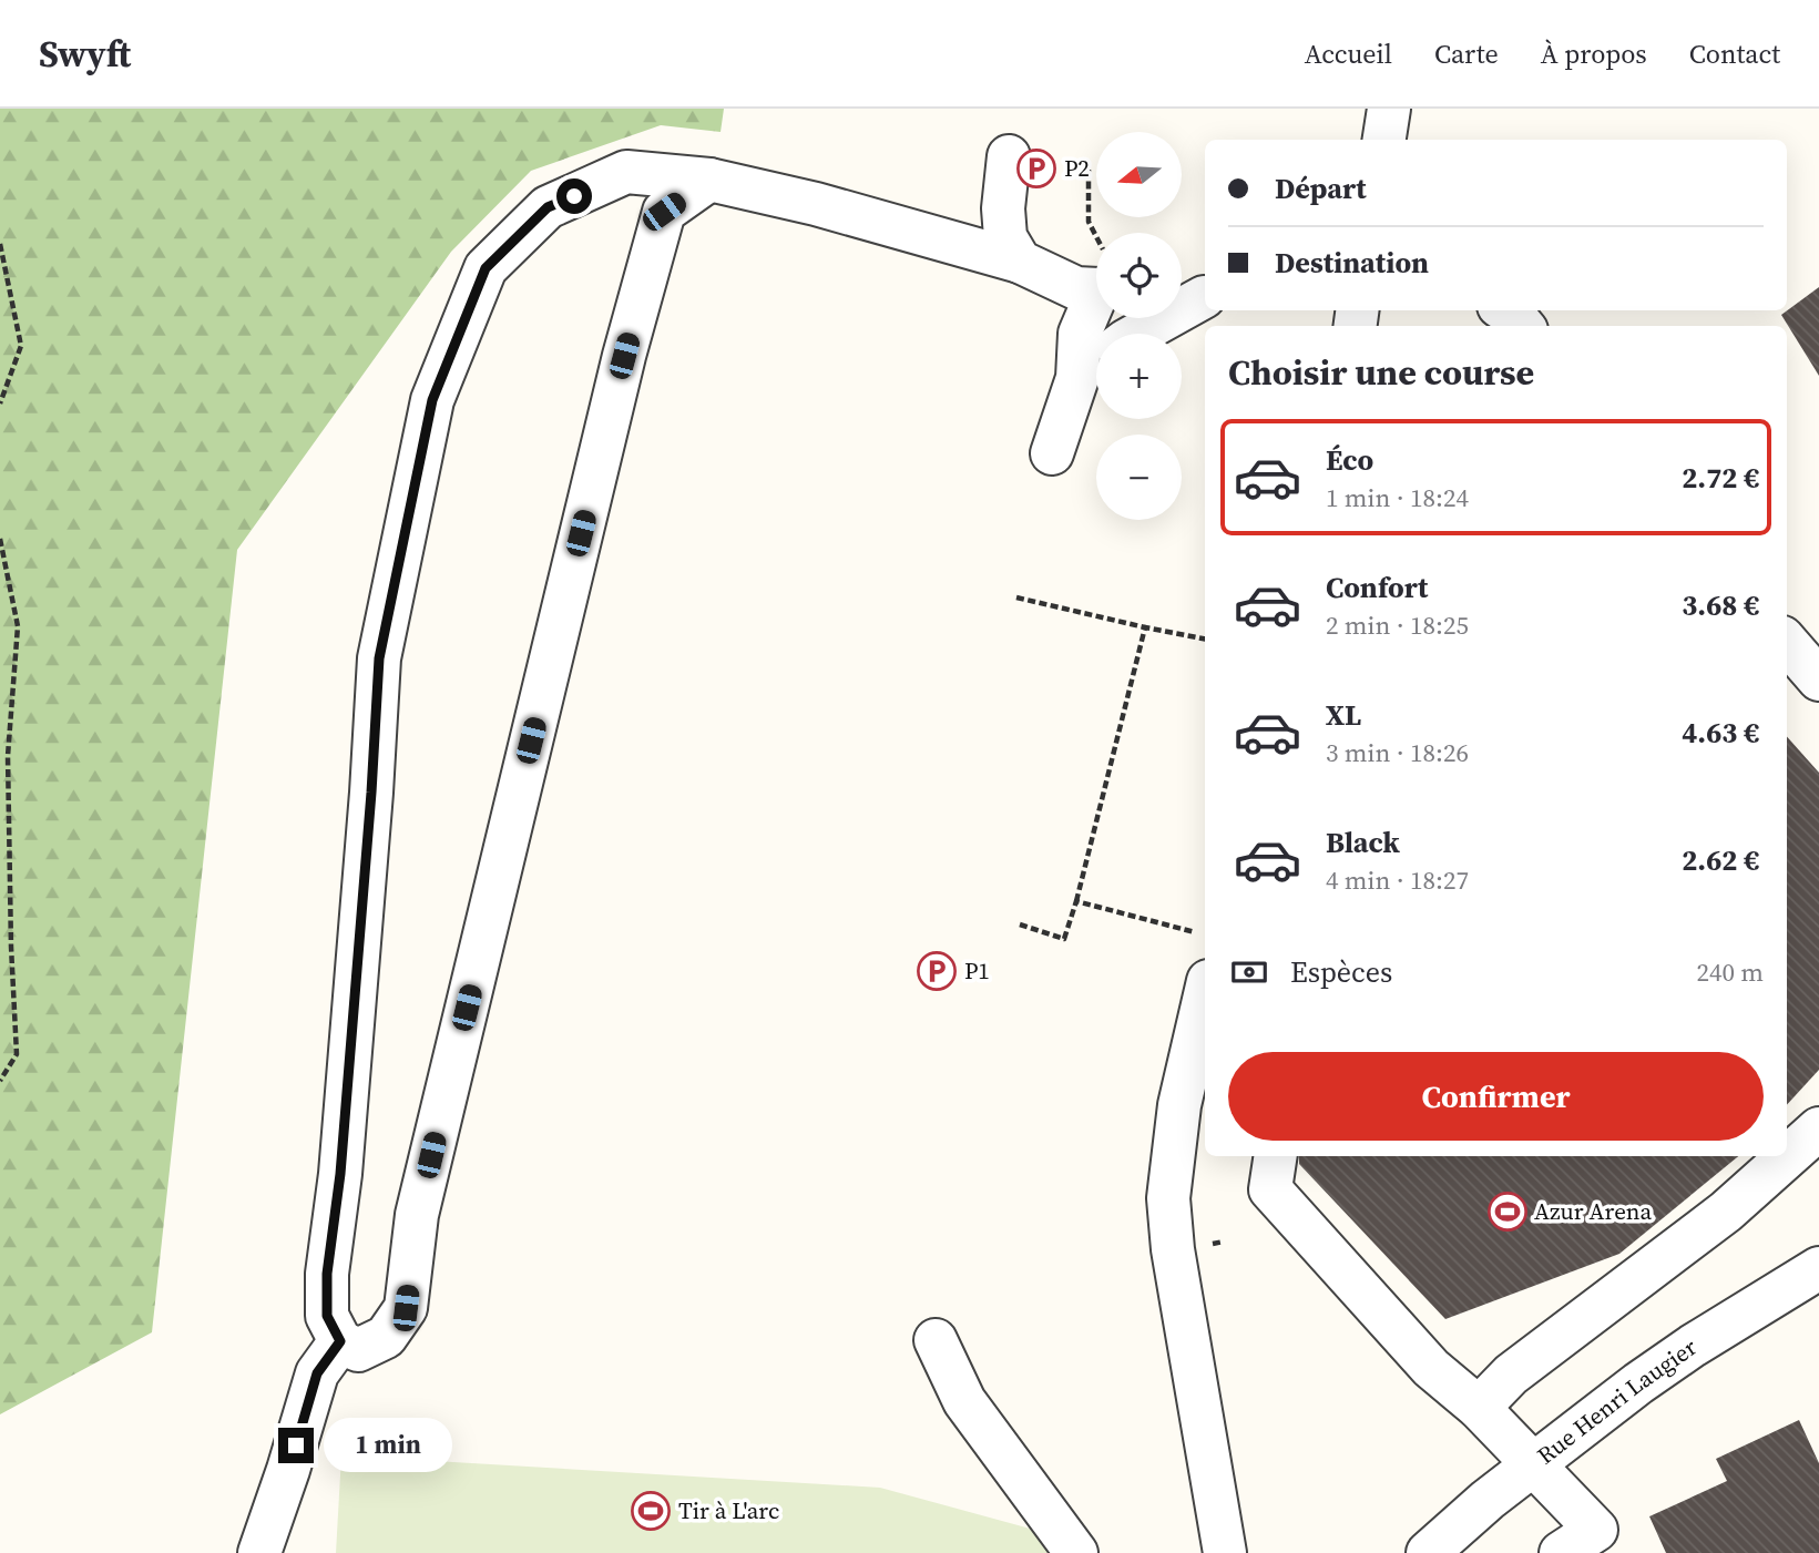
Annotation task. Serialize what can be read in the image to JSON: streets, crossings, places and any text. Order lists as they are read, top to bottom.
{
  "streets": {
    "street": ["Rue Henri Laugier"]
  },
  "places": {
    "parking": ["P2", "P1"],
    "sports": ["Azur Arena", "Tir à L'arc"]
  },
  "north": "left",
  "page": {
    "header": "Swyft",
    "nav": [
      "Accueil",
      "Carte",
      "À propos",
      "Contact"
    ],
    "map_buttons": ["+", "−"],
    "banner": ["Départ", "Destination"],
    "heading": "Choisir une course",
    "list": [
      {
        "name": "Éco",
        "note": "1 min · 18:24",
        "value": "2.72 €"
      },
      {
        "name": "Confort",
        "note": "2 min · 18:25",
        "value": "3.68 €"
      },
      {
        "name": "XL",
        "note": "3 min · 18:26",
        "value": "4.63 €"
      },
      {
        "name": "Black",
        "note": "4 min · 18:27",
        "value": "2.62 €"
      }
    ],
    "pay": ["Espèces", "240 m"],
    "buttons": "Confirmer",
    "bubble": "1 min"
  }
}
